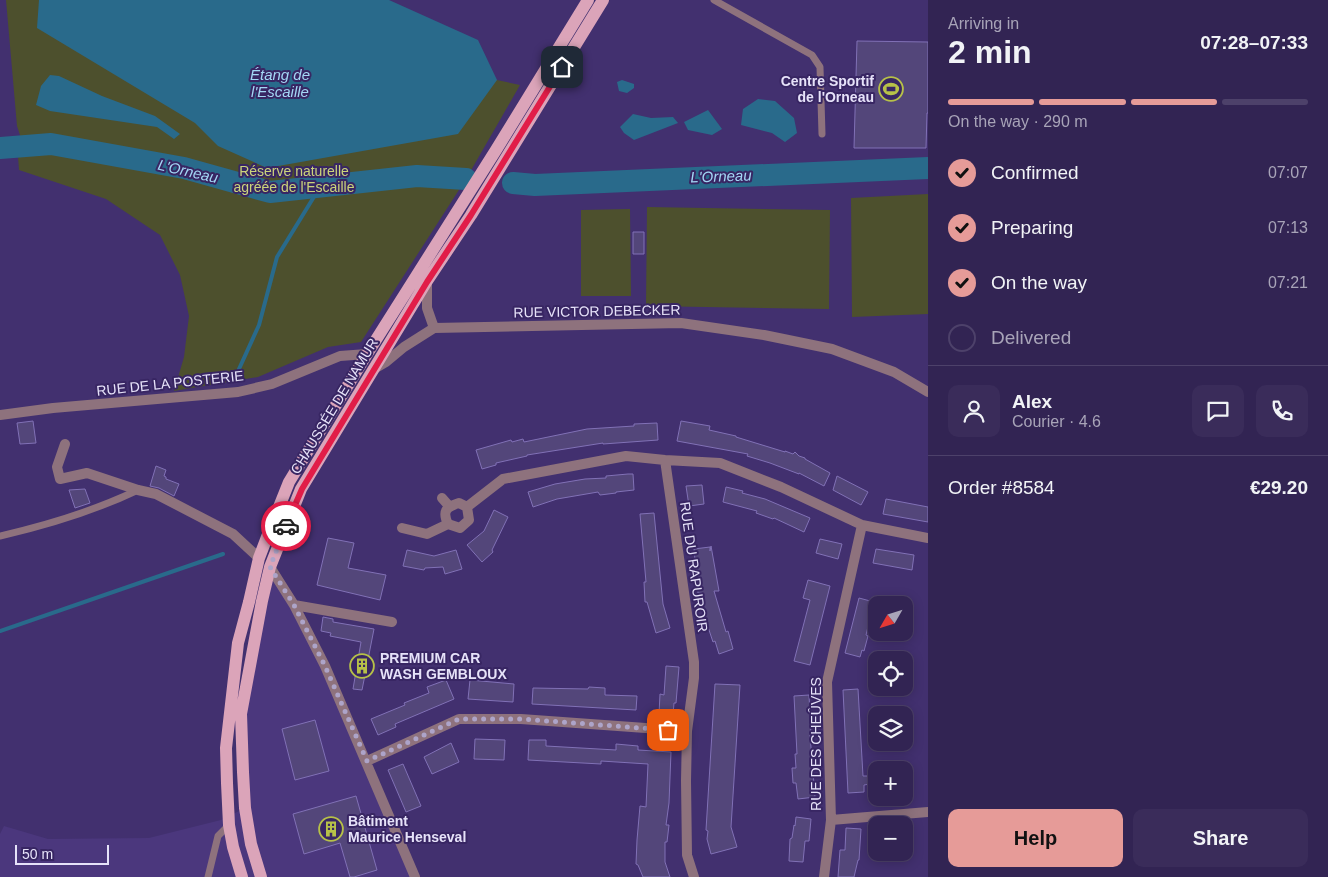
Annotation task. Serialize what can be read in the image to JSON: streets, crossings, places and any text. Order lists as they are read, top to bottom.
{
  "streets": {
    "main road": ["CHAUSSÉE DE NAMUR"],
    "street": [
      "RUE VICTOR DEBECKER",
      "RUE DE LA POSTERIE",
      "RUE DU RAPUROIR",
      "RUE DES CHEÛVES"
    ]
  },
  "crossings": [
    ["RUE DE LA POSTERIE", "CHAUSSÉE DE NAMUR"]
  ],
  "water": ["Étang de l'Escaille", "L'Orneau"],
  "parks": ["Réserve naturelle agréée de l'Escaille"],
  "places": {
    "sports": ["Centre Sportif de l'Orneau"],
    "building": ["PREMIUM CAR WASH GEMBLOUX", "Bâtiment Maurice Henseval"]
  },
  "scale_bar": "50 m",
  "north": "bottom left",
  "page": {
    "heading": ["2 min", "Arriving in", "07:28–07:33"],
    "panel": [
      "Alex",
      "Courier · 4.6",
      "Order #8584",
      "€29.20"
    ],
    "bar": "On the way · 290 m",
    "list": [
      ["Confirmed", "07:07"],
      ["Preparing", "07:13"],
      ["On the way", "07:21"],
      "Delivered"
    ],
    "map_buttons": ["+", "−"],
    "buttons": ["Help", "Share"],
    "scale": "50 m"
  }
}
